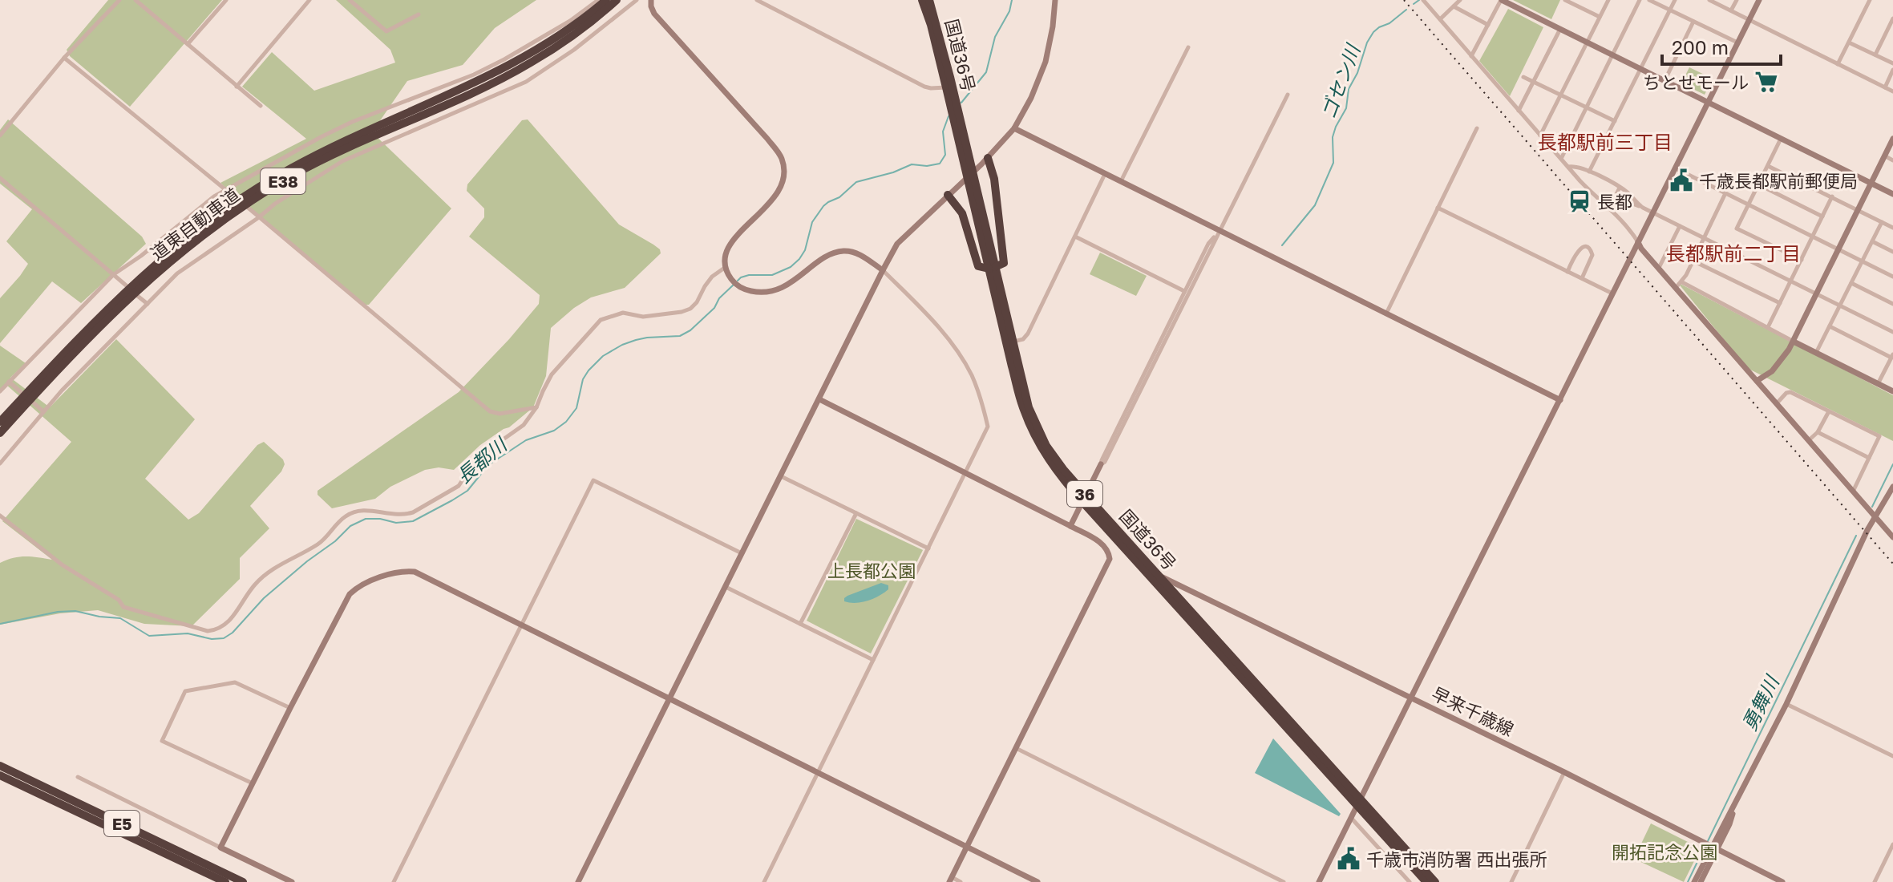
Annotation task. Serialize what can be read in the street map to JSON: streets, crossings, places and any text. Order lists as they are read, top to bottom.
{
  "streets": {
    "highway": [
      "国道36号",
      "E38",
      "道東自動車道",
      "36",
      "E5"
    ],
    "street": ["早来千歳線"]
  },
  "crossings": [
    ["国道36号", "36"],
    ["国道36号", "早来千歳線"]
  ],
  "districts": ["長都駅前三丁目", "長都駅前二丁目"],
  "water": ["ゴセン川", "長都川", "勇舞川"],
  "parks": ["上長都公園", "開拓記念公園"],
  "places": {
    "supermarket": ["ちとせモール"],
    "public building": ["千歳長都駅前郵便局", "千歳市消防署 西出張所"],
    "station": ["長都"]
  },
  "scale_bar": "200 m"
}
